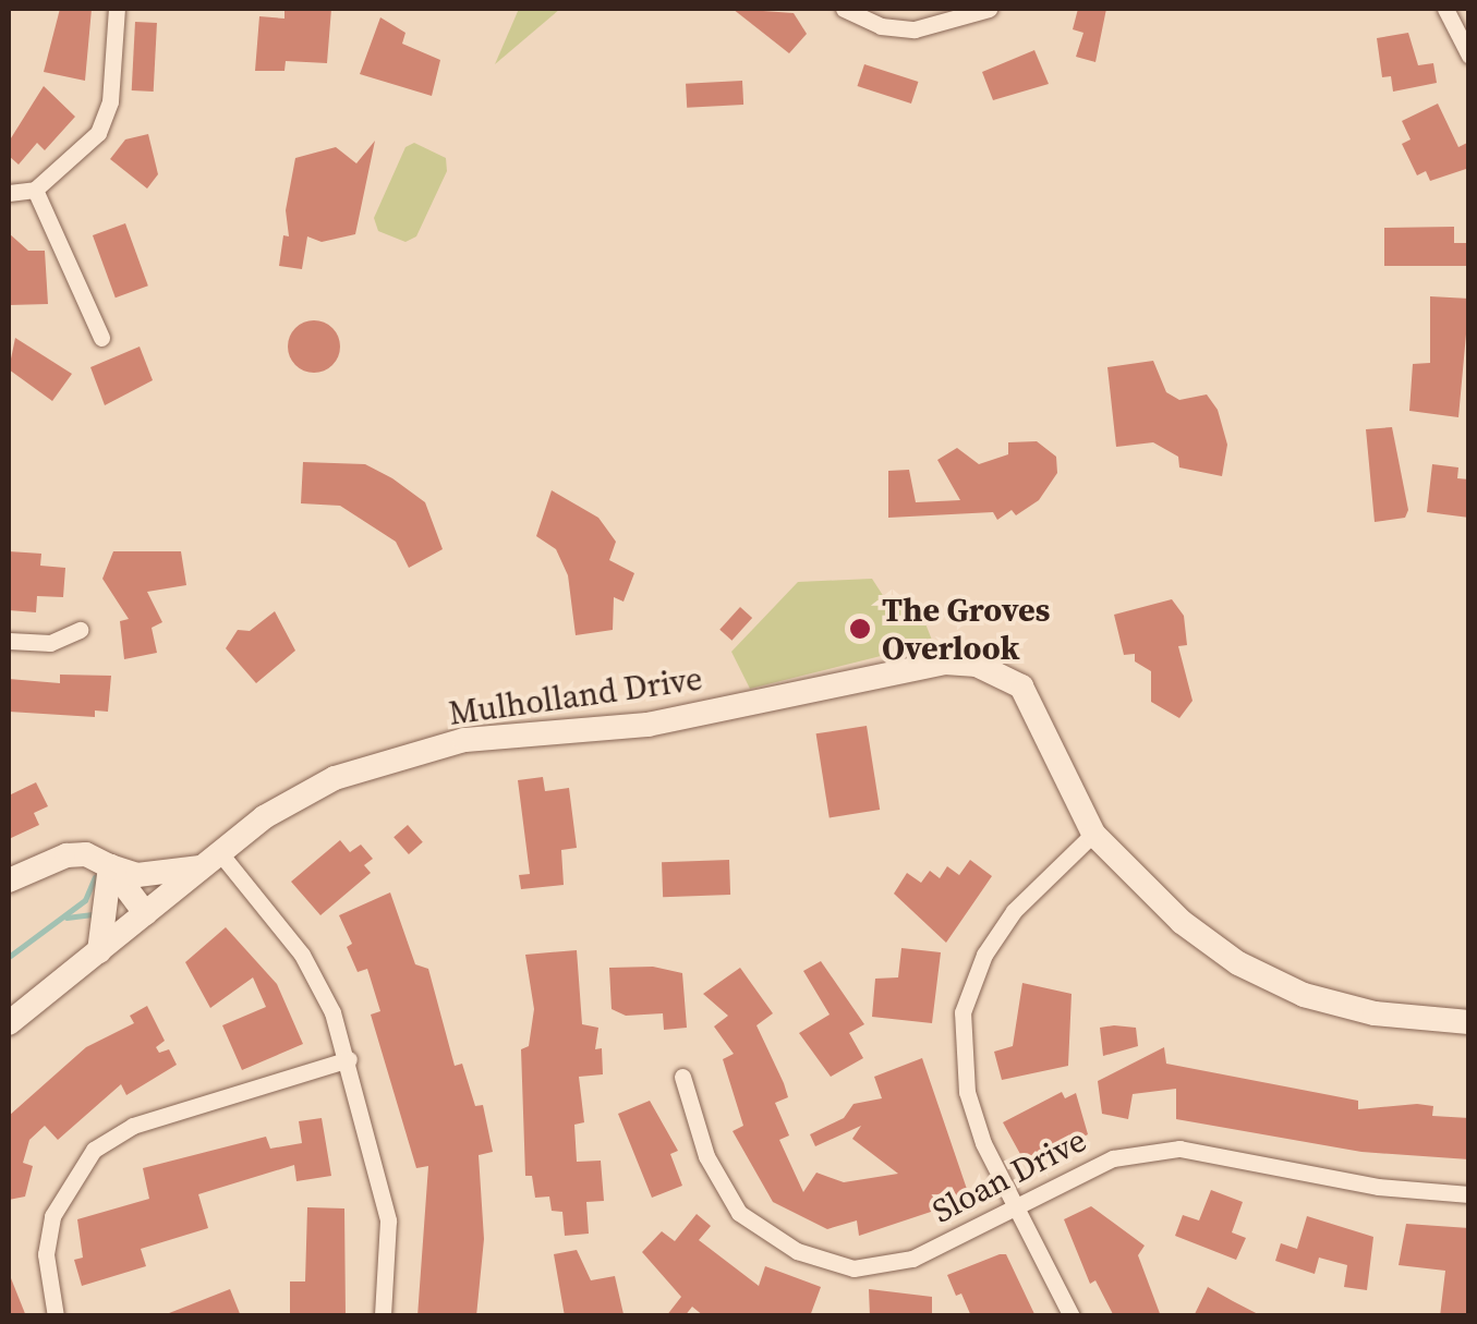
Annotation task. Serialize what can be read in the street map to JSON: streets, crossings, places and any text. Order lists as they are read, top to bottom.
{
  "streets": {
    "main road": ["Mulholland Drive"],
    "street": ["Sloan Drive"]
  },
  "places": ["The Groves Overlook"]
}
